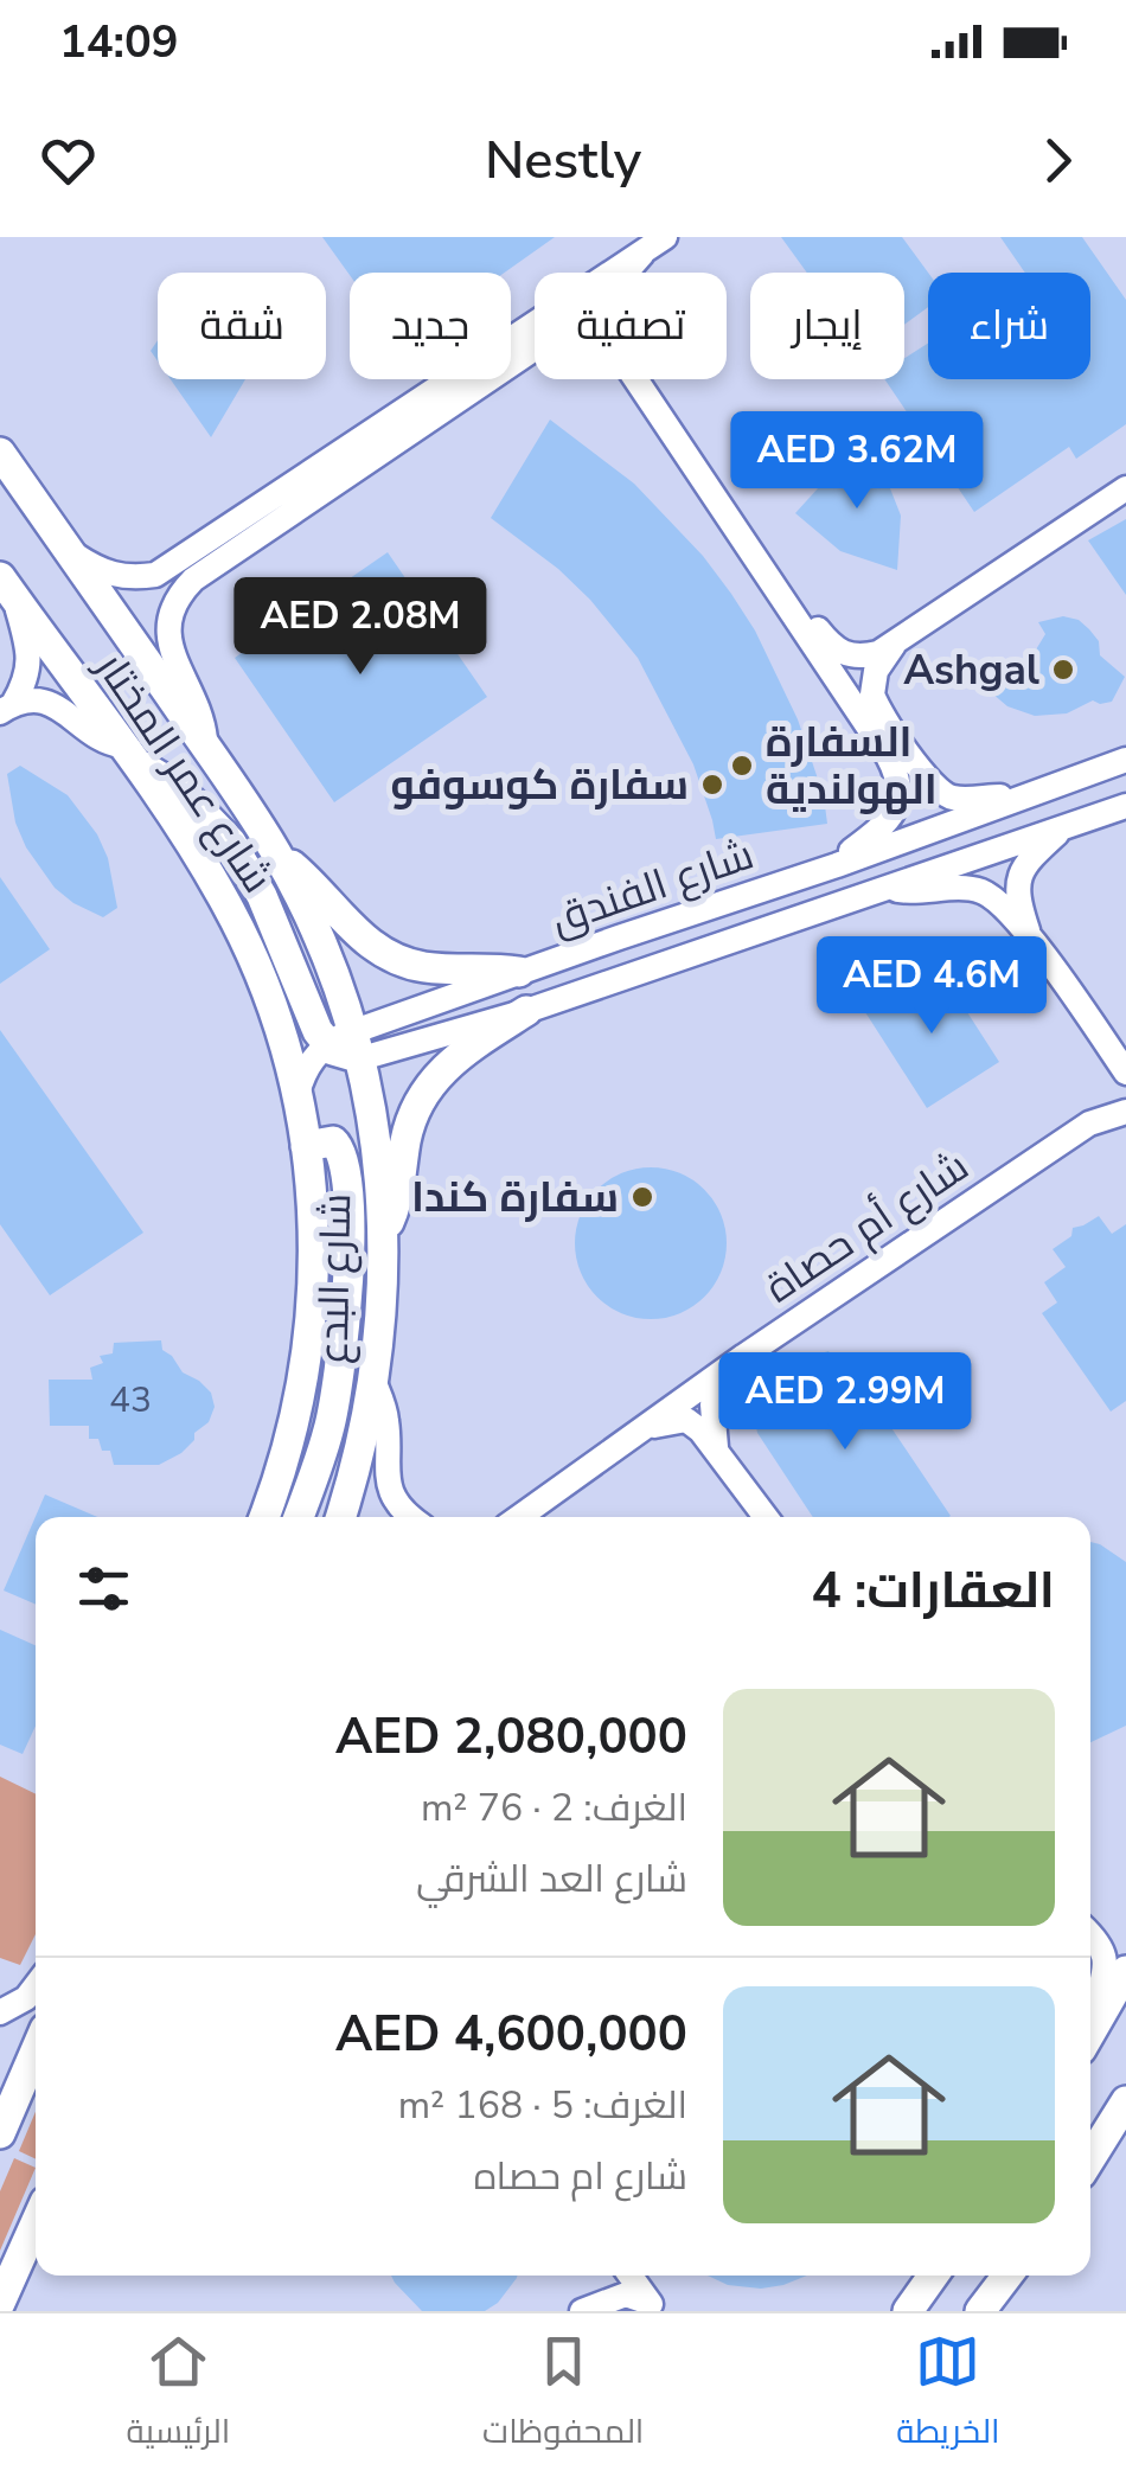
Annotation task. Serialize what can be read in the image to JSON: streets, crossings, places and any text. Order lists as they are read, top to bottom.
{
  "streets": {
    "main road": ["شارع عمر المختار", "شارع البدع"],
    "street": ["شارع الفندق", "شارع أم حصاة"]
  },
  "crossings": [
    ["شارع عمر المختار", "شارع الفندق"],
    ["شارع عمر المختار", "شارع البدع"],
    ["شارع الفندق", "شارع البدع"]
  ],
  "places": [
    "Ashgal",
    "السفارة الهولندية",
    "سفارة كوسوفو",
    "سفارة كندا"
  ],
  "house_numbers": ["43"],
  "page": {
    "status": "14:09",
    "header": "Nestly",
    "chip": [
      "شراء",
      "إيجار",
      "تصفية",
      "جديد",
      "شقة"
    ],
    "price": [
      "AED 3.62M",
      "AED 2.08M",
      "AED 4.6M",
      "AED 2.99M"
    ],
    "heading": "العقارات: 4",
    "list": [
      {
        "name": "AED 2,080,000",
        "note": "الغرف: 2 · 76 m² · شارع العد الشرقي"
      },
      {
        "name": "AED 4,600,000",
        "note": "الغرف: 5 · 168 m² · شارع ام حصاه"
      }
    ],
    "tabs": ["الخريطة", "المحفوظات", "الرئيسية"]
  }
}
